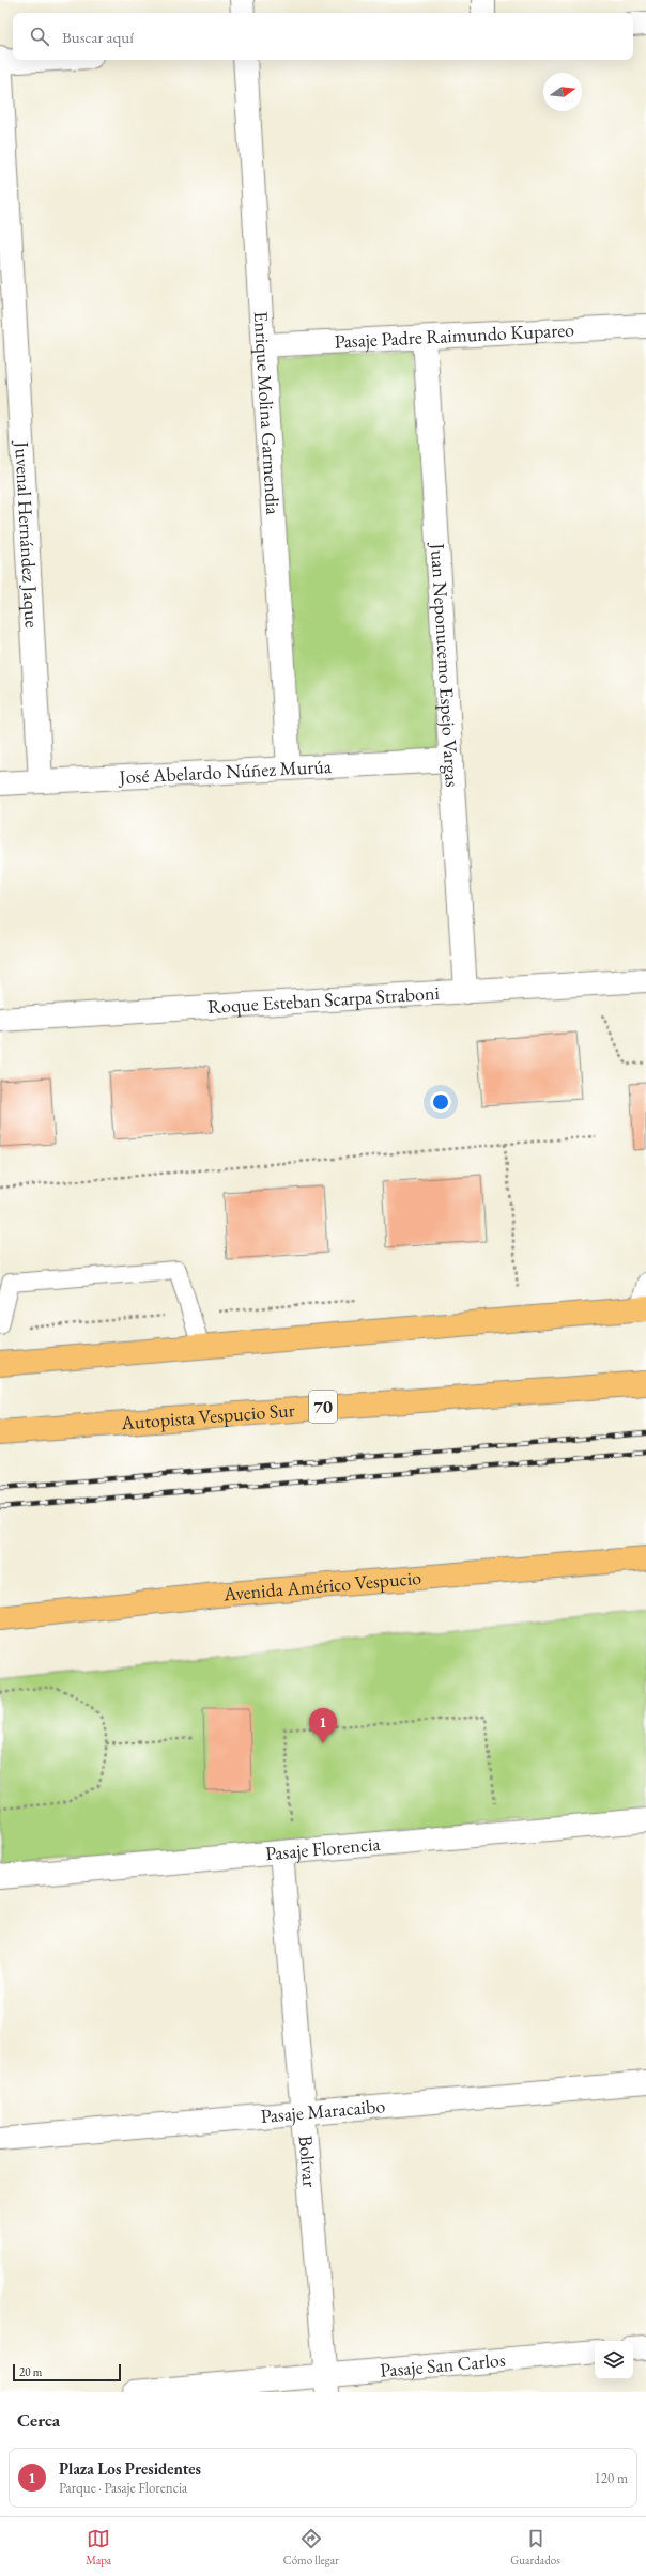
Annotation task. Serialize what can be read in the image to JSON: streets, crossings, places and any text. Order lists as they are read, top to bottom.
{
  "streets": {
    "main road": ["70", "Autopista Vespucio Sur", "Avenida Américo Vespucio"],
    "street": [
      "Pasaje Padre Raimundo Kupareo",
      "Enrique Molina Garmendia",
      "Juvenal Hernández Jaque",
      "Juan Neponucemo Espejo Vargas",
      "José Abelardo Núñez Murúa",
      "Roque Esteban Scarpa Straboni",
      "Pasaje Florencia",
      "Pasaje Maracaibo",
      "Bolívar",
      "Pasaje San Carlos"
    ]
  },
  "crossings": [
    ["Pasaje Padre Raimundo Kupareo", "Enrique Molina Garmendia"],
    ["Pasaje Padre Raimundo Kupareo", "Juan Neponucemo Espejo Vargas"],
    ["Enrique Molina Garmendia", "José Abelardo Núñez Murúa"],
    ["Juvenal Hernández Jaque", "José Abelardo Núñez Murúa"],
    ["Juan Neponucemo Espejo Vargas", "José Abelardo Núñez Murúa"],
    ["Juan Neponucemo Espejo Vargas", "Roque Esteban Scarpa Straboni"],
    ["Pasaje Florencia", "Bolívar"],
    ["Pasaje Maracaibo", "Bolívar"],
    ["Bolívar", "Pasaje San Carlos"]
  ],
  "scale_bar": "20 m",
  "north": "right",
  "page": {
    "search": "Buscar aquí",
    "pins": "1",
    "scale": "20 m",
    "heading": "Cerca",
    "list": [
      {
        "mark": "1",
        "name": "Plaza Los Presidentes",
        "note": "Parque · Pasaje Florencia",
        "value": "120 m"
      }
    ],
    "nav": ["Mapa", "Cómo llegar", "Guardados"]
  }
}
